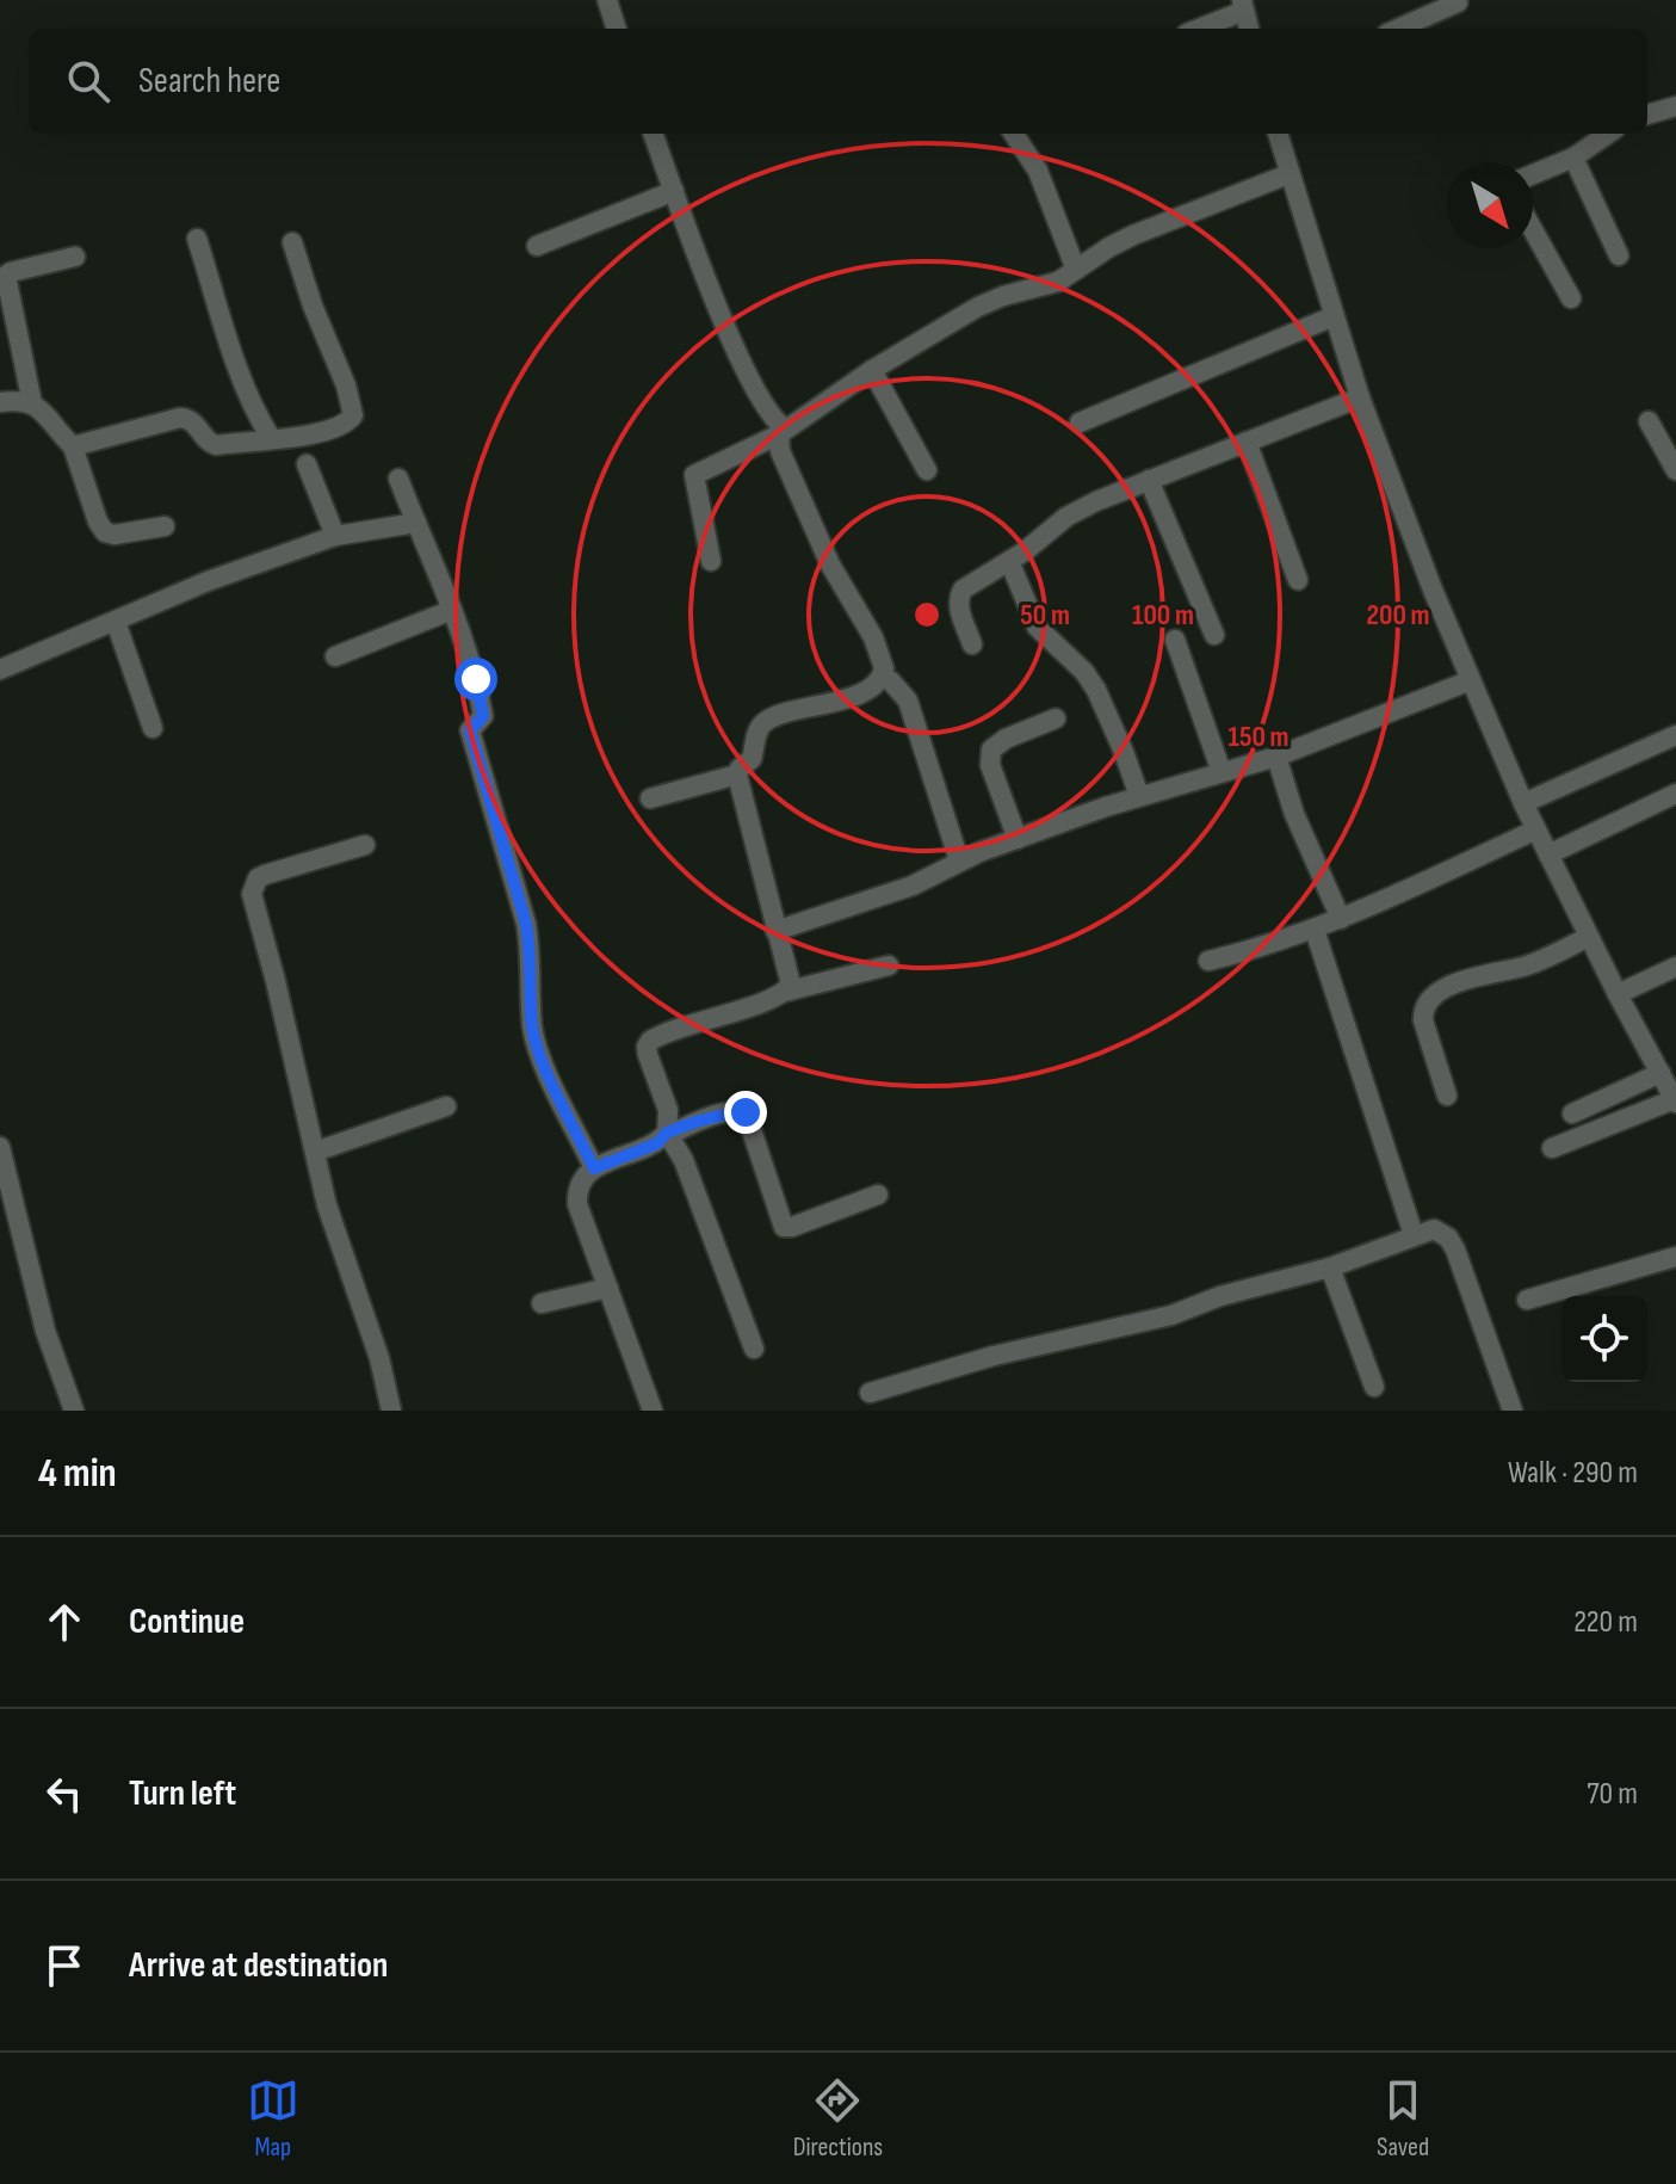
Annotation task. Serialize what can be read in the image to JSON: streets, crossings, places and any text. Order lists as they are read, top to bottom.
{
  "north": "bottom right",
  "page": {
    "search": "Search here",
    "heading": ["4 min", "Walk · 290 m"],
    "list": [
      ["Continue", "220 m"],
      ["Turn left", "70 m"],
      "Arrive at destination"
    ],
    "nav": ["Map", "Directions", "Saved"]
  },
  "rings": [
    "50 m",
    "100 m",
    "200 m",
    "150 m"
  ]
}
